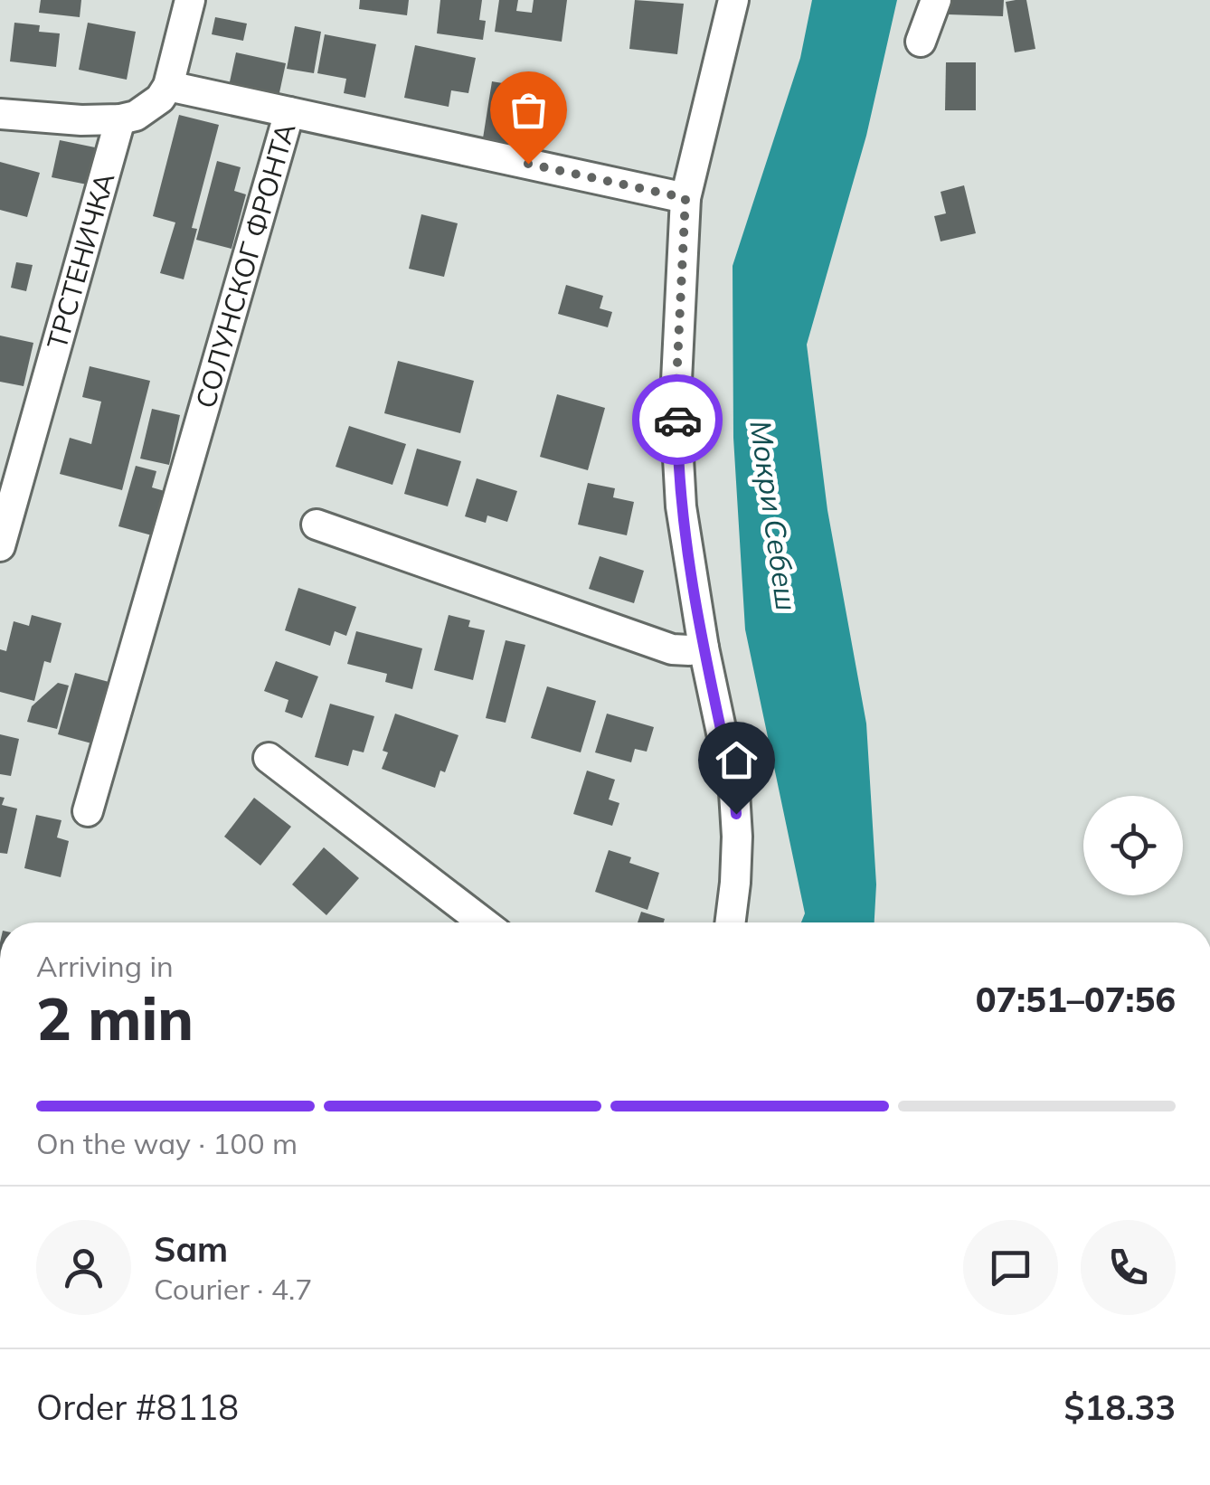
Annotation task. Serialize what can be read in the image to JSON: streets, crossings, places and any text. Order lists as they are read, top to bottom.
{
  "streets": {
    "street": ["ТРСТЕНИЧКА", "СОЛУНСКОГ ФРОНТА"]
  },
  "water": ["Мокри Себеш"],
  "page": {
    "heading": ["2 min", "Arriving in", "07:51–07:56"],
    "panel": [
      "Sam",
      "Courier · 4.7",
      "Order #8118",
      "$18.33"
    ],
    "bar": "On the way · 100 m"
  }
}
